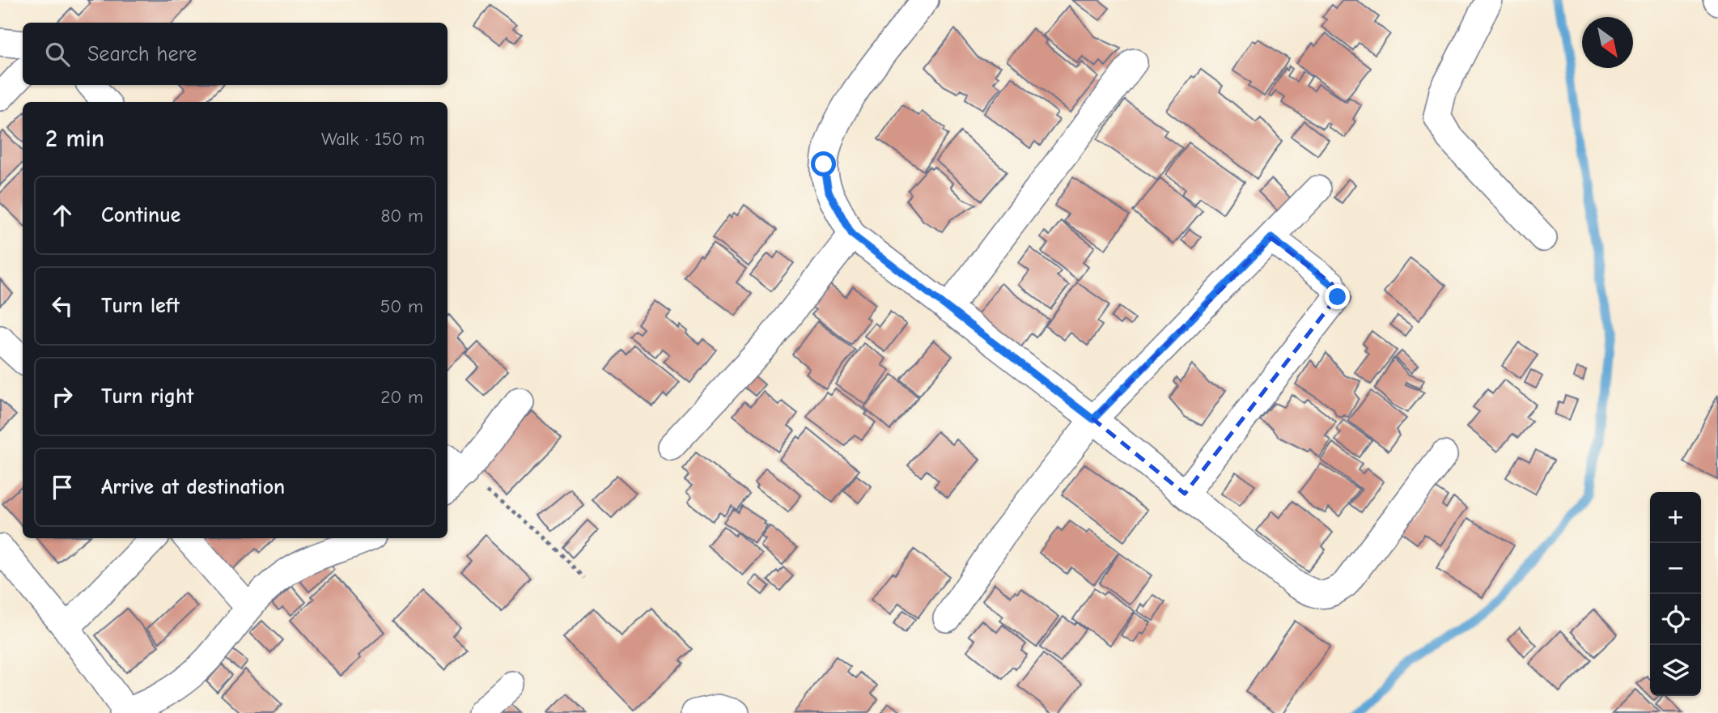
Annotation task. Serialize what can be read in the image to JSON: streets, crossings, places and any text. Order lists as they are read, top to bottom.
{
  "north": "bottom right",
  "page": {
    "search": "Search here",
    "heading": ["2 min", "Walk · 150 m"],
    "list": [
      ["Continue", "80 m"],
      ["Turn left", "50 m"],
      ["Turn right", "20 m"],
      "Arrive at destination"
    ],
    "map_buttons": ["+", "−"]
  }
}
